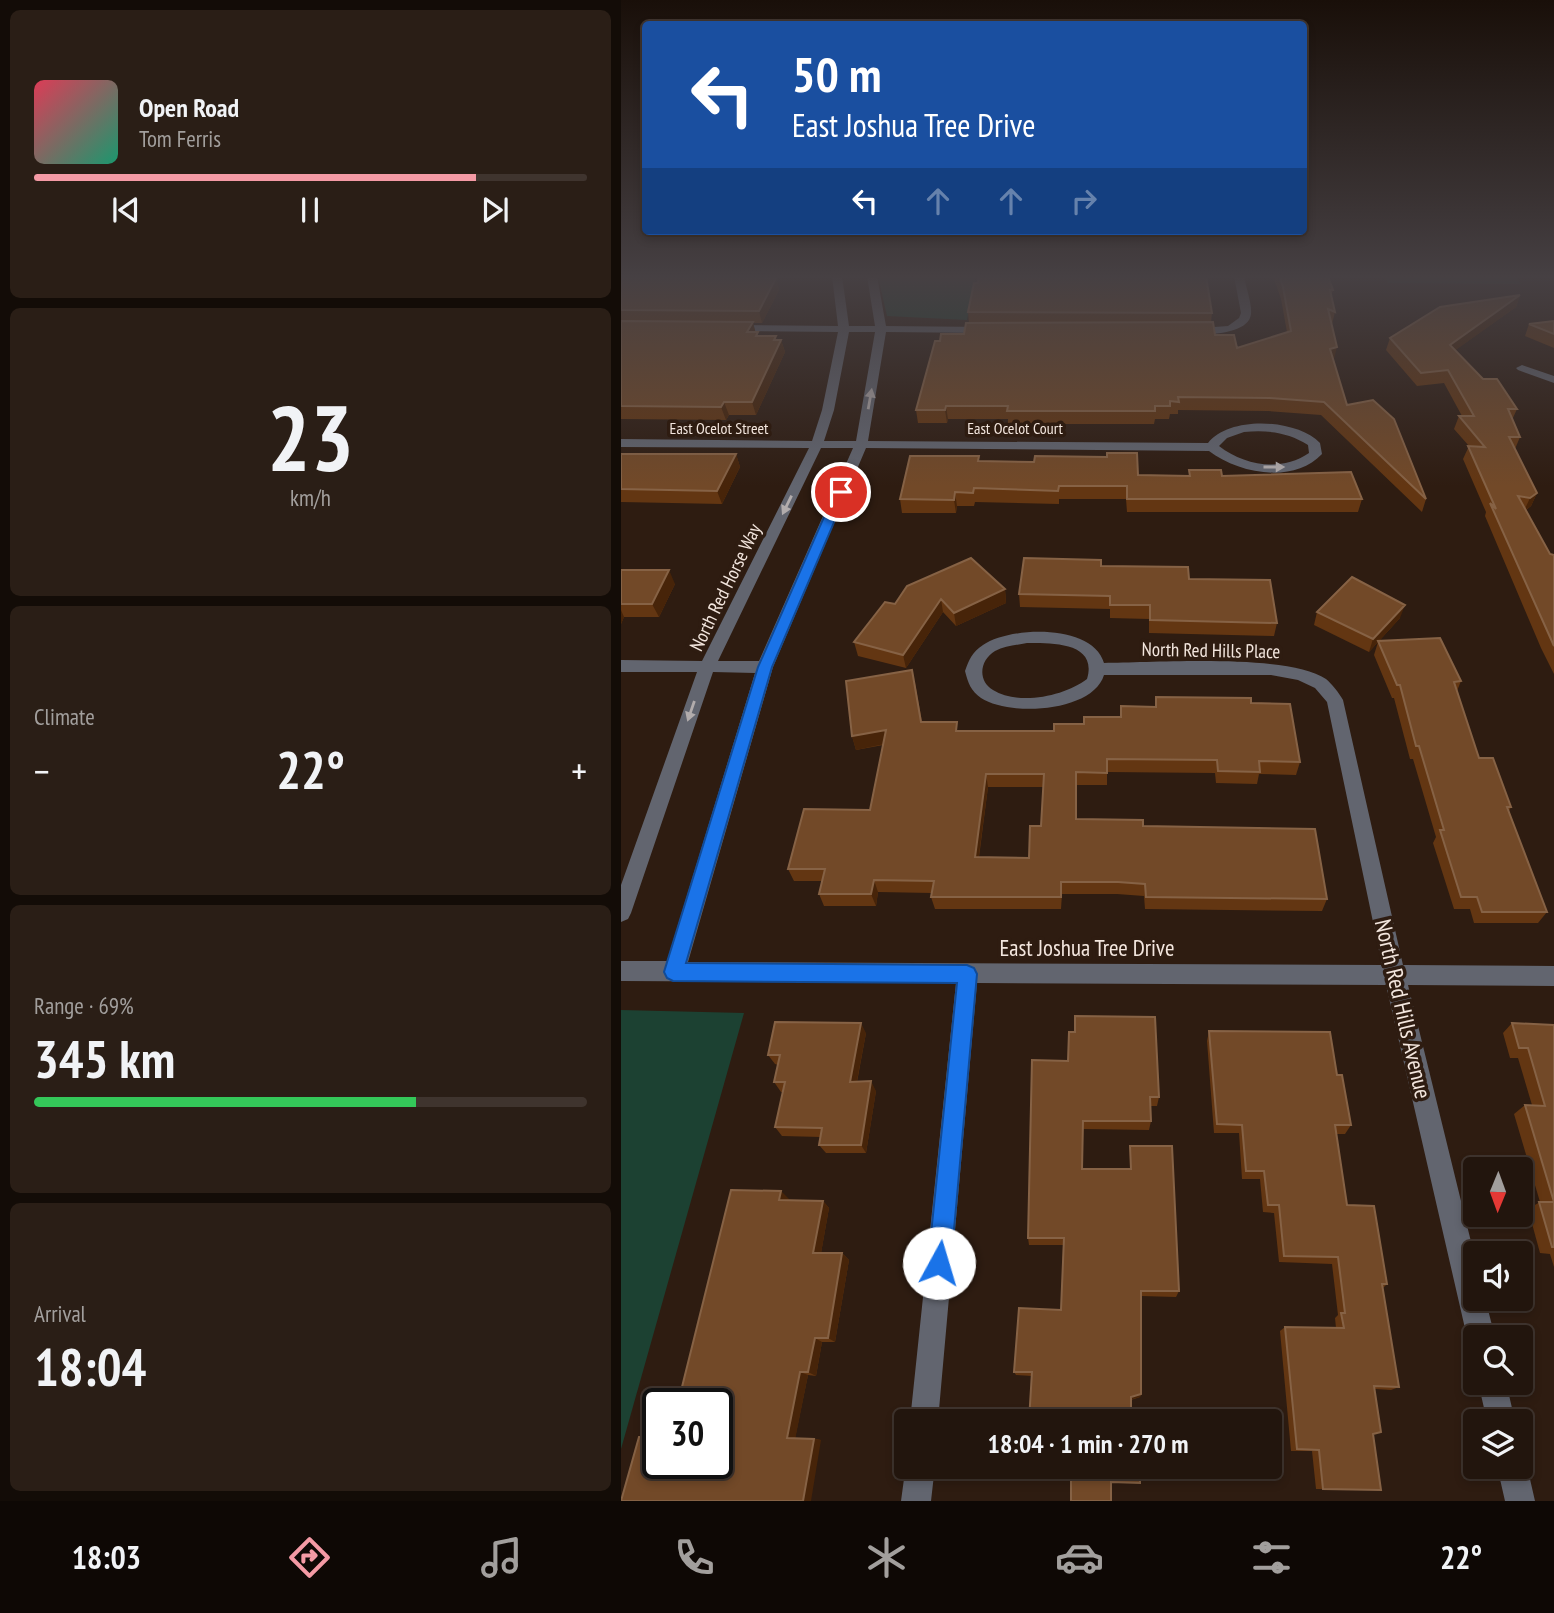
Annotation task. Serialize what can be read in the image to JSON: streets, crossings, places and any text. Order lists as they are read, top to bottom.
{
  "streets": {
    "street": [
      "East Ocelot Street",
      "East Ocelot Court",
      "North Red Horse Way",
      "North Red Hills Place",
      "East Joshua Tree Drive",
      "North Red Hills Avenue"
    ]
  },
  "crossings": [
    ["East Ocelot Street", "East Ocelot Court"],
    ["East Ocelot Street", "North Red Horse Way"],
    ["East Ocelot Court", "North Red Horse Way"],
    ["North Red Hills Place", "North Red Hills Avenue"],
    ["East Joshua Tree Drive", "North Red Hills Avenue"]
  ],
  "north": "bottom",
  "page": {
    "turn": ["50 m", "East Joshua Tree Drive"],
    "song": ["Open Road", "Tom Ferris"],
    "tile": [
      ["23", "km/h"],
      "Climate",
      ["Range · 69%", "345 km"],
      ["Arrival", "18:04"]
    ],
    "heat": ["−", "22°", "+"],
    "limit": "30",
    "trip": "18:04 · 1 min · 270 m",
    "tabs": ["18:03", "22°"]
  }
}
